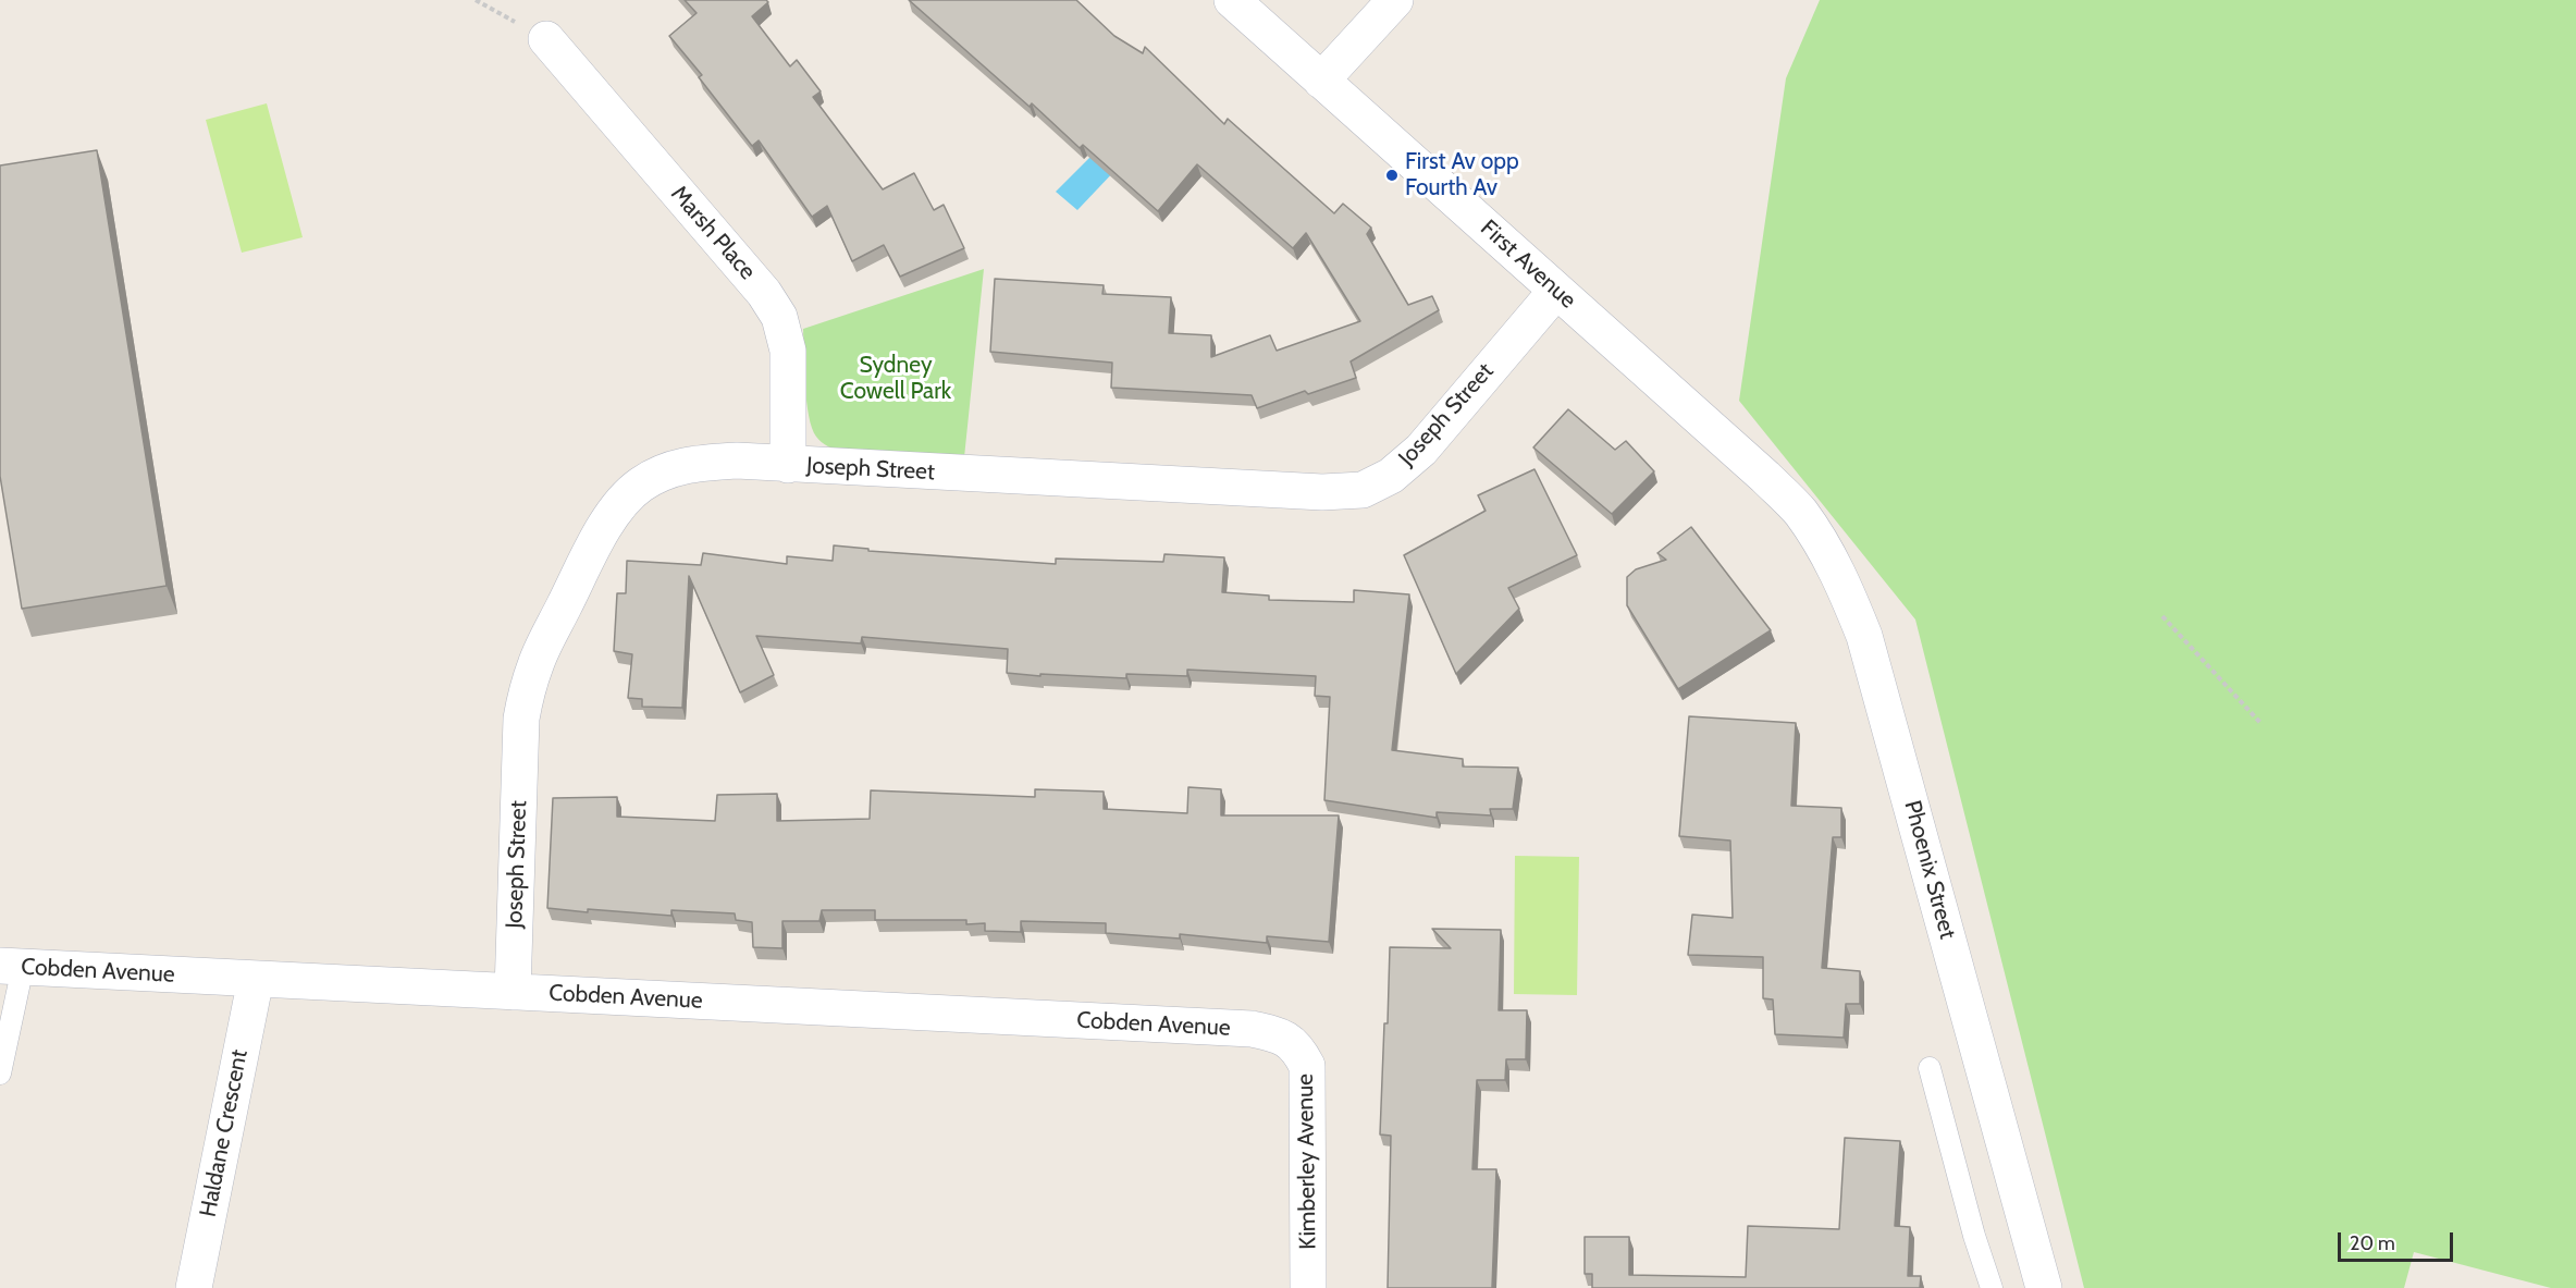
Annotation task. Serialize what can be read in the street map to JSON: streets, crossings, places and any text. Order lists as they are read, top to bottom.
{
  "streets": {
    "street": [
      "Marsh Place",
      "First Avenue",
      "Joseph Street",
      "Phoenix Street",
      "Cobden Avenue",
      "Haldane Crescent",
      "Kimberley Avenue"
    ]
  },
  "crossings": [
    ["Marsh Place", "Joseph Street"],
    ["First Avenue", "Joseph Street"],
    ["First Avenue", "Phoenix Street"],
    ["Joseph Street", "Cobden Avenue"],
    ["Cobden Avenue", "Haldane Crescent"],
    ["Cobden Avenue", "Kimberley Avenue"]
  ],
  "parks": ["Sydney Cowell Park"],
  "places": ["First Av opp Fourth Av"],
  "scale_bar": "20 m"
}
